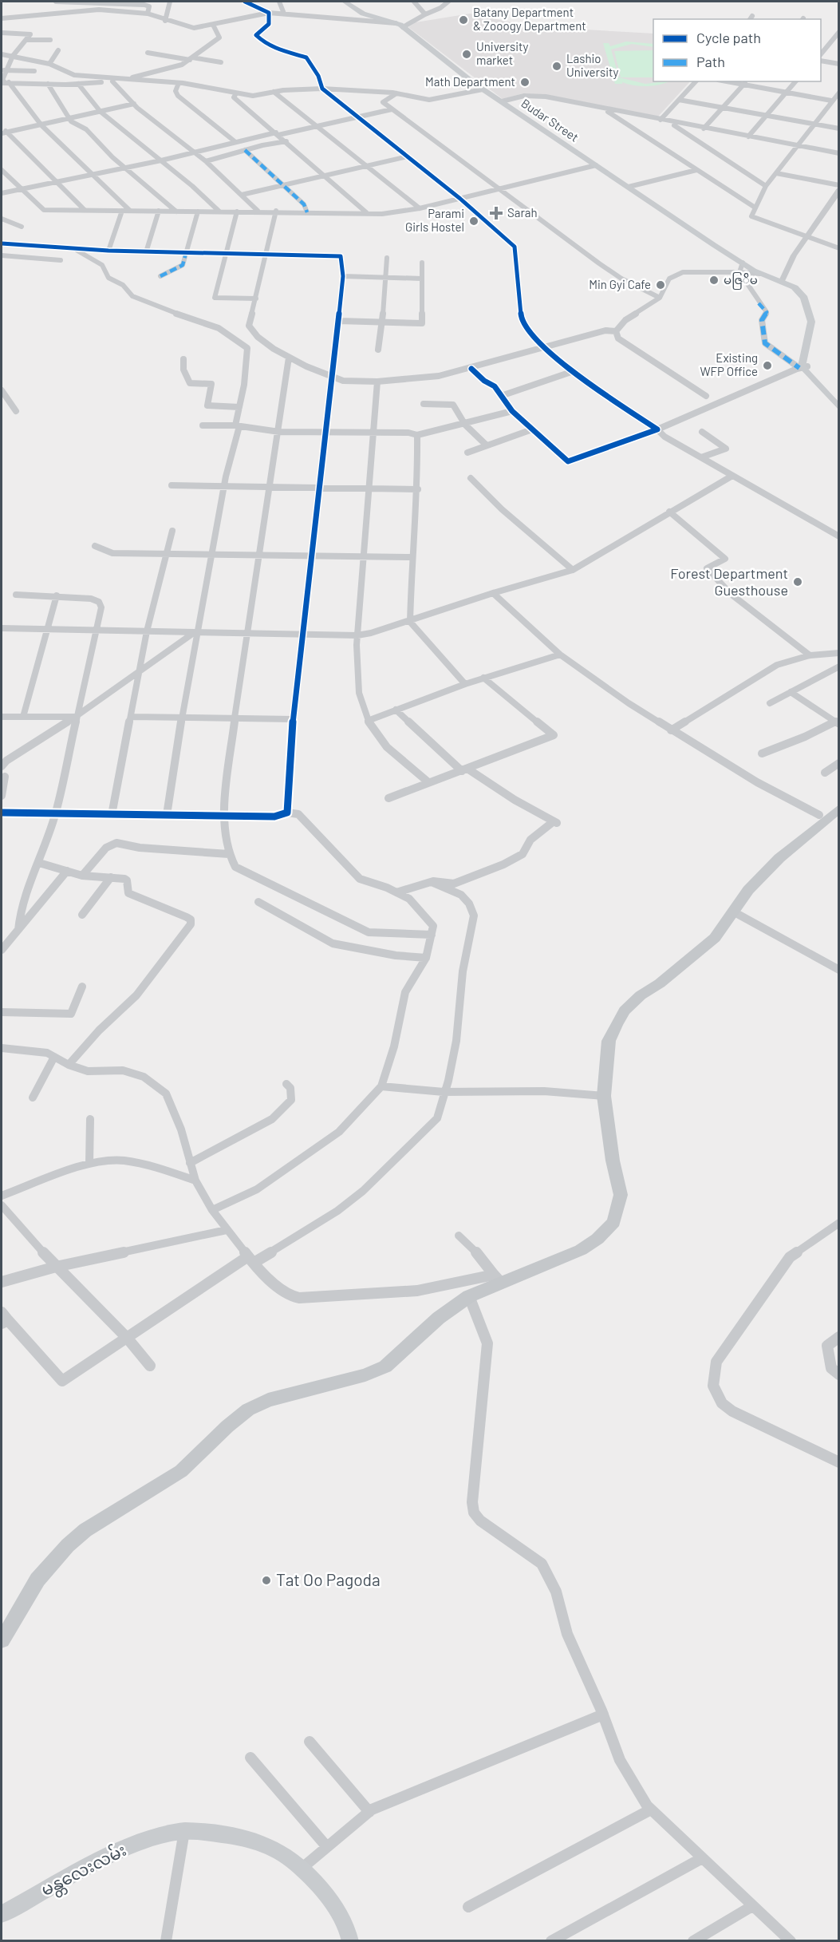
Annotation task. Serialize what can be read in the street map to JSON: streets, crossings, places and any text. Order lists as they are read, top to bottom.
{
  "streets": {
    "main road": ["Budar Street", "မန္တလေးလမ်း"]
  },
  "places": {
    "other": [
      "Batany Department & Zooogy Department",
      "University market",
      "Lashio University",
      "Math Department",
      "Parami Girls Hostel",
      "မဇြ်ိမ",
      "Min Gyi Cafe",
      "Existing WFP Office",
      "Forest Department Guesthouse",
      "Tat Oo Pagoda"
    ],
    "health": ["Sarah"]
  },
  "legend": ["Cycle path", "Path"]
}
